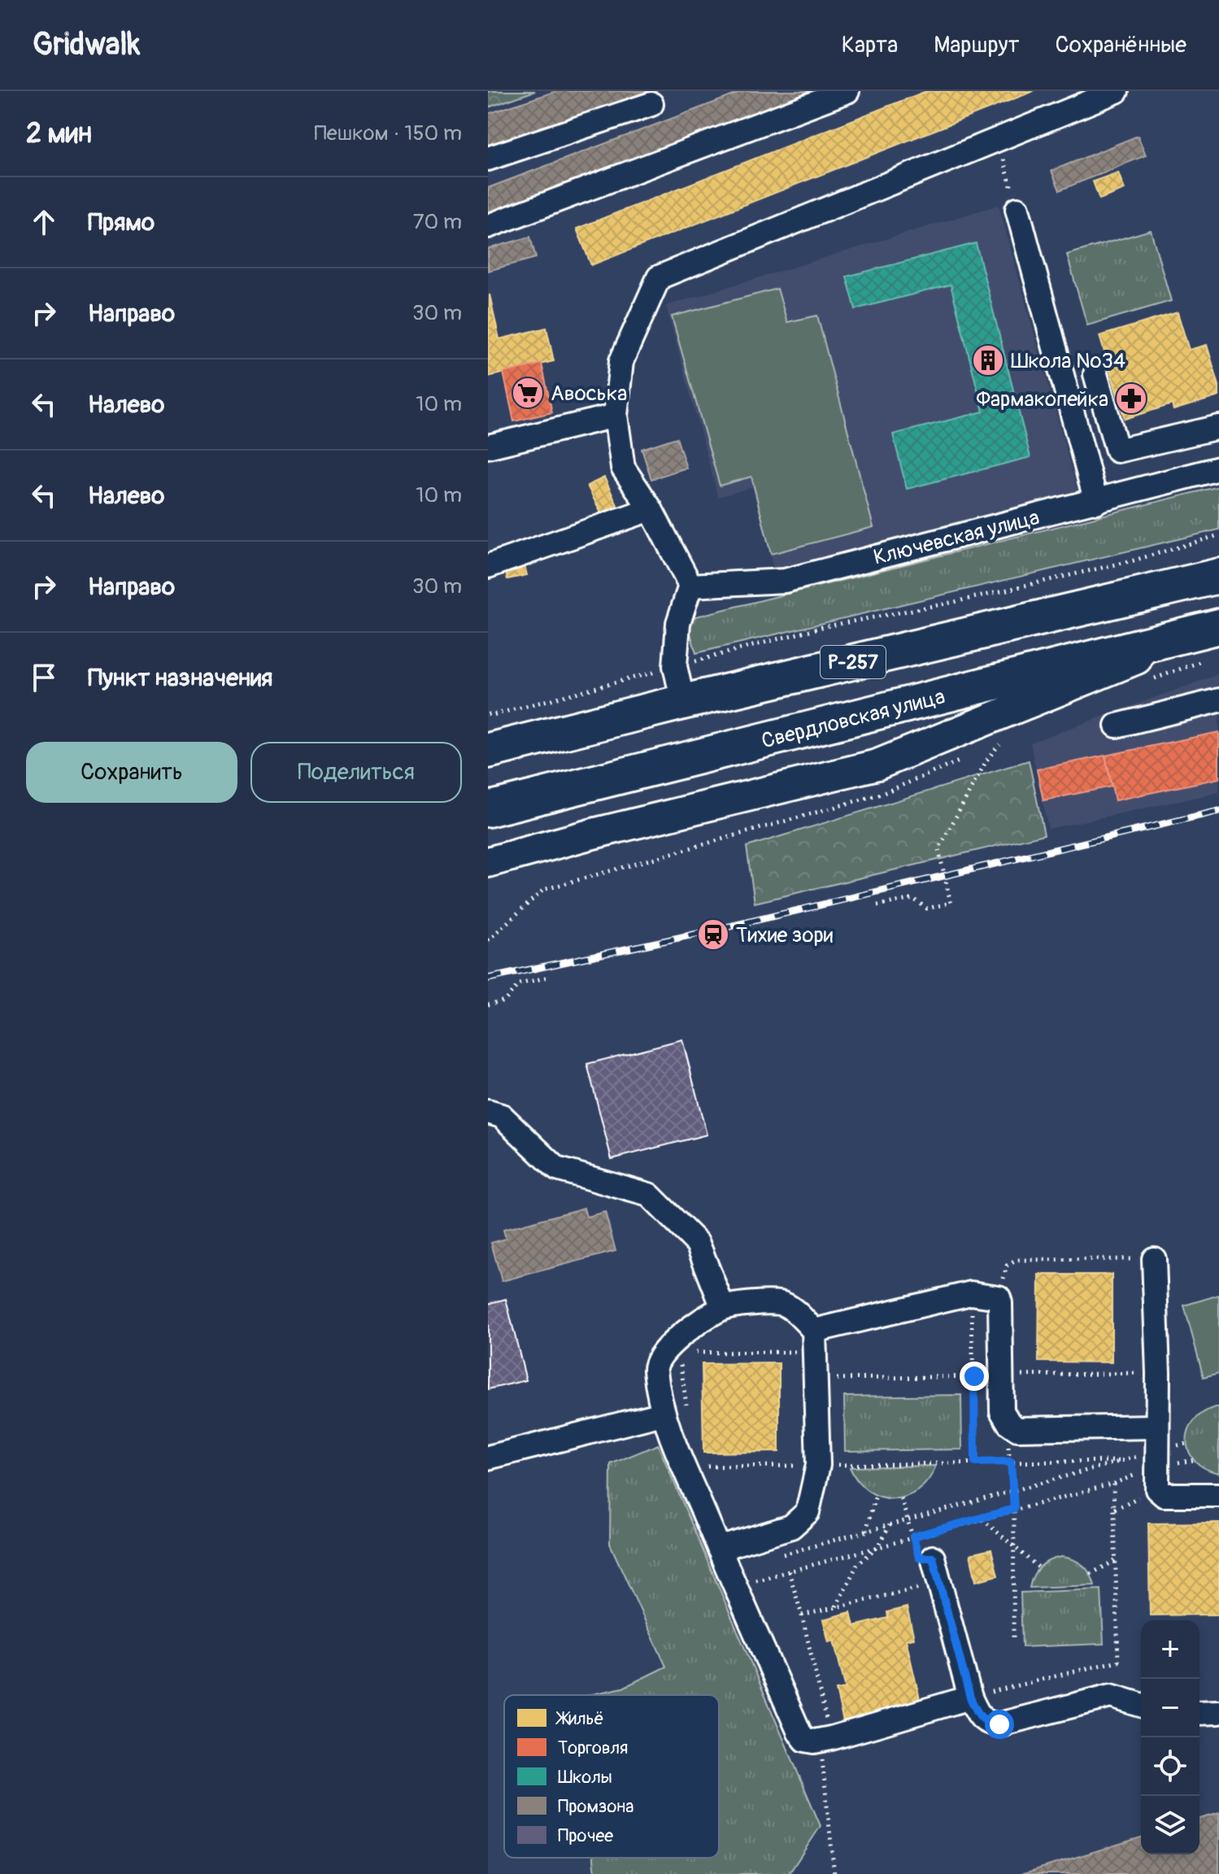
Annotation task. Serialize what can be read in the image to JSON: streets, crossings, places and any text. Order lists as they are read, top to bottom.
{
  "streets": {
    "highway": ["Р-257", "Свердловская улица"],
    "street": ["Ключевская улица"]
  },
  "places": {
    "building": ["Школа №34"],
    "supermarket": ["Авоська"],
    "pharmacy": ["Фармакопейка"],
    "station": ["Тихие зори"]
  },
  "legend": [
    "Жильё",
    "Торговля",
    "Школы",
    "Промзона",
    "Прочее"
  ],
  "page": {
    "header": "Gridwalk",
    "nav": ["Карта", "Маршрут", "Сохранённые"],
    "heading": ["2 мин", "Пешком · 150 m"],
    "list": [
      ["Прямо", "70 m"],
      ["Направо", "30 m"],
      ["Налево", "10 m"],
      ["Налево", "10 m"],
      ["Направо", "30 m"],
      "Пункт назначения"
    ],
    "buttons": ["Сохранить", "Поделиться"],
    "map_buttons": ["+", "−"]
  }
}
